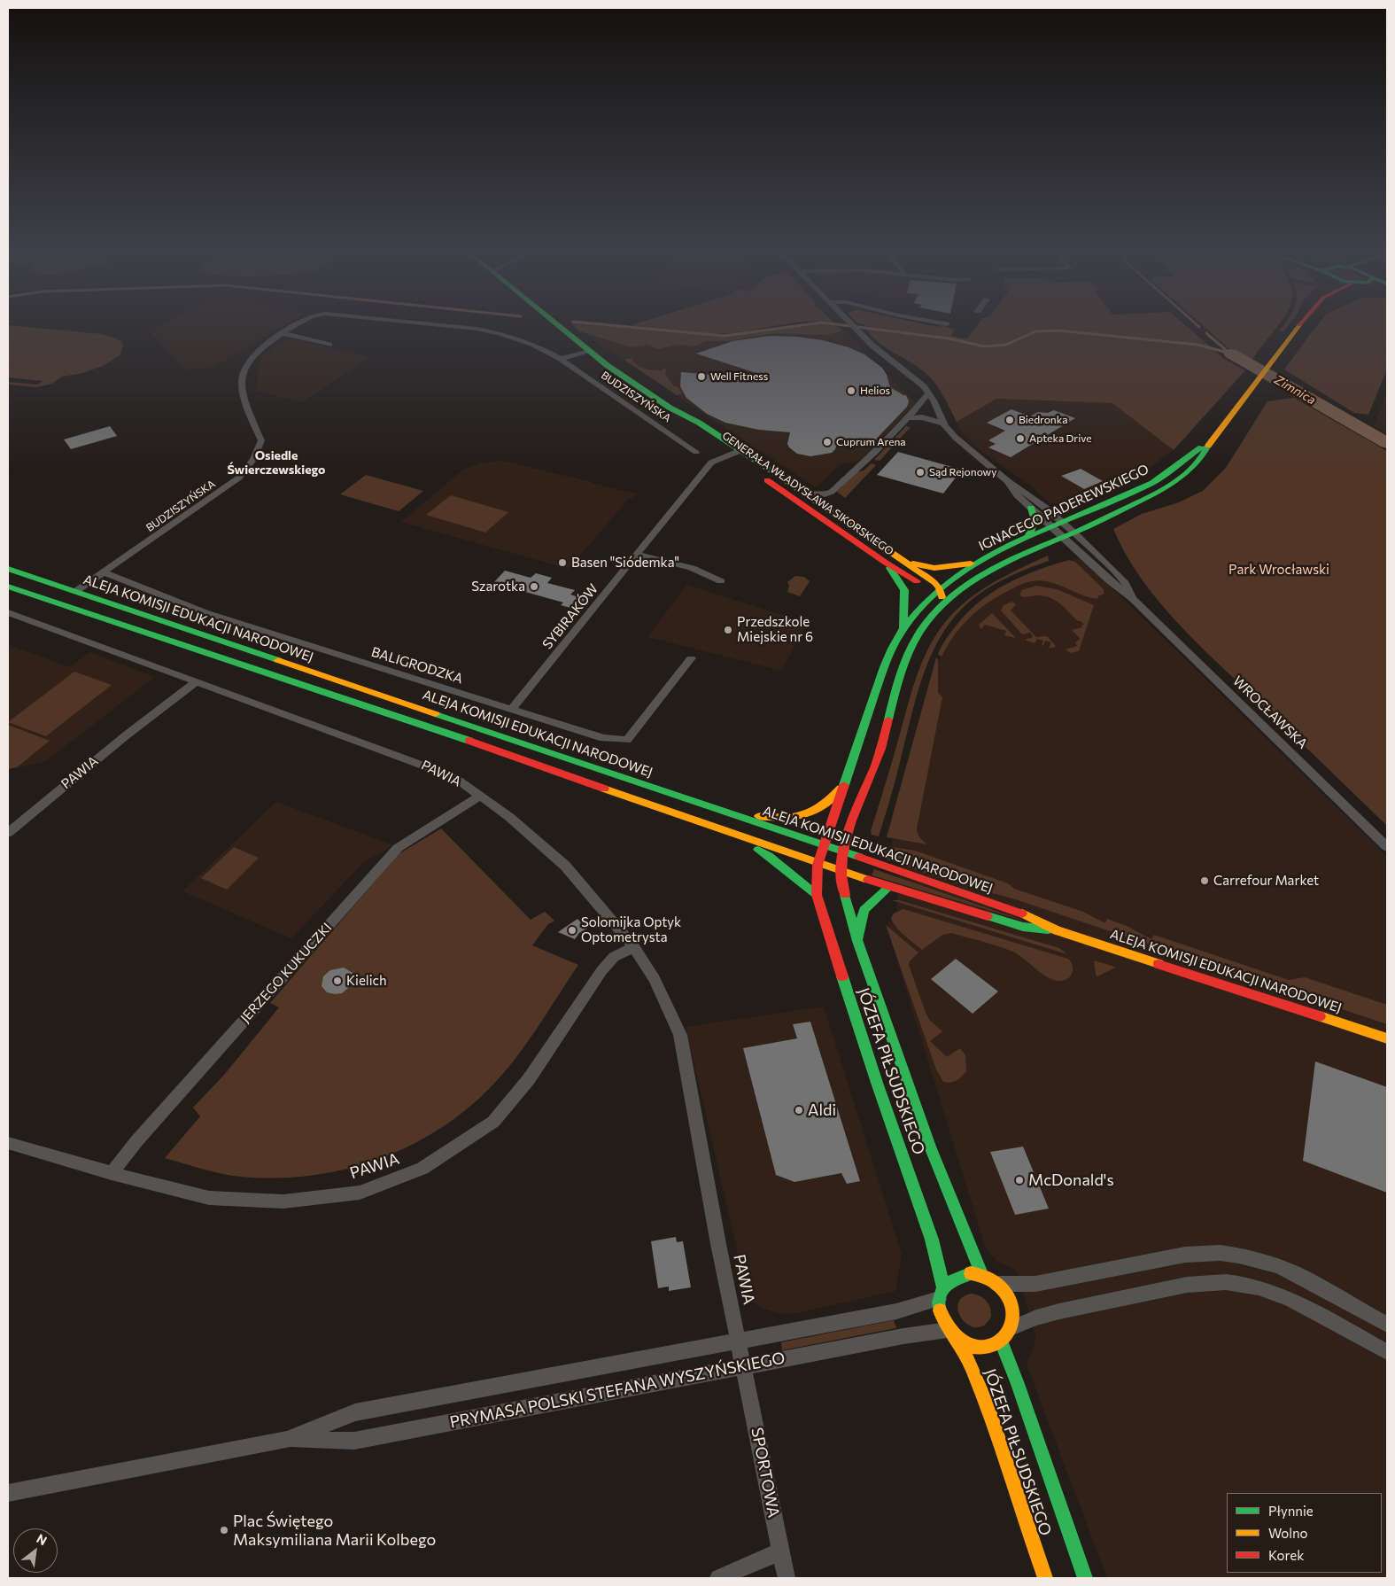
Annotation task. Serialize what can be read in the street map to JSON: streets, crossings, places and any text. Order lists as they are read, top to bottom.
{
  "streets": {
    "street": [
      "BUDZISZYŃSKA",
      "GENERAŁA WŁADYSŁAWA SIKORSKIEGO",
      "IGNACEGO PADEREWSKIEGO",
      "SYBIRAKÓW",
      "ALEJA KOMISJI EDUKACJI NARODOWEJ",
      "BALIGRODZKA",
      "WROCŁAWSKA",
      "PAWIA",
      "JERZEGO KUKUCZKI",
      "JÓZEFA PIŁSUDSKIEGO",
      "PRYMASA POLSKI STEFANA WYSZYŃSKIEGO",
      "SPORTOWA"
    ]
  },
  "crossings": [
    ["BUDZISZYŃSKA", "ALEJA KOMISJI EDUKACJI NARODOWEJ"],
    ["BUDZISZYŃSKA", "BALIGRODZKA"],
    ["GENERAŁA WŁADYSŁAWA SIKORSKIEGO", "IGNACEGO PADEREWSKIEGO"],
    ["GENERAŁA WŁADYSŁAWA SIKORSKIEGO", "SYBIRAKÓW"],
    ["IGNACEGO PADEREWSKIEGO", "ALEJA KOMISJI EDUKACJI NARODOWEJ"],
    ["IGNACEGO PADEREWSKIEGO", "WROCŁAWSKA"],
    ["IGNACEGO PADEREWSKIEGO", "JÓZEFA PIŁSUDSKIEGO"],
    ["SYBIRAKÓW", "BALIGRODZKA"],
    ["ALEJA KOMISJI EDUKACJI NARODOWEJ", "JÓZEFA PIŁSUDSKIEGO"],
    ["PAWIA", "JERZEGO KUKUCZKI"],
    ["PAWIA", "PRYMASA POLSKI STEFANA WYSZYŃSKIEGO"],
    ["PAWIA", "SPORTOWA"],
    ["JÓZEFA PIŁSUDSKIEGO", "PRYMASA POLSKI STEFANA WYSZYŃSKIEGO"],
    ["PRYMASA POLSKI STEFANA WYSZYŃSKIEGO", "SPORTOWA"]
  ],
  "districts": ["Osiedle Świerczewskiego"],
  "water": ["Zimnica"],
  "parks": ["Park Wrocławski"],
  "places": [
    "Well Fitness",
    "Helios",
    "Biedronka",
    "Apteka Drive",
    "Cuprum Arena",
    "Sąd Rejonowy",
    "Basen \"Siódemka\"",
    "Szarotka",
    "Przedszkole Miejskie nr 6",
    "Carrefour Market",
    "Solomijka Optyk Optometrysta",
    "Kielich",
    "Aldi",
    "McDonald's",
    "Plac Świętego Maksymiliana Marii Kolbego"
  ],
  "legend": ["Płynnie", "Wolno", "Korek"],
  "north": "top right"
}
